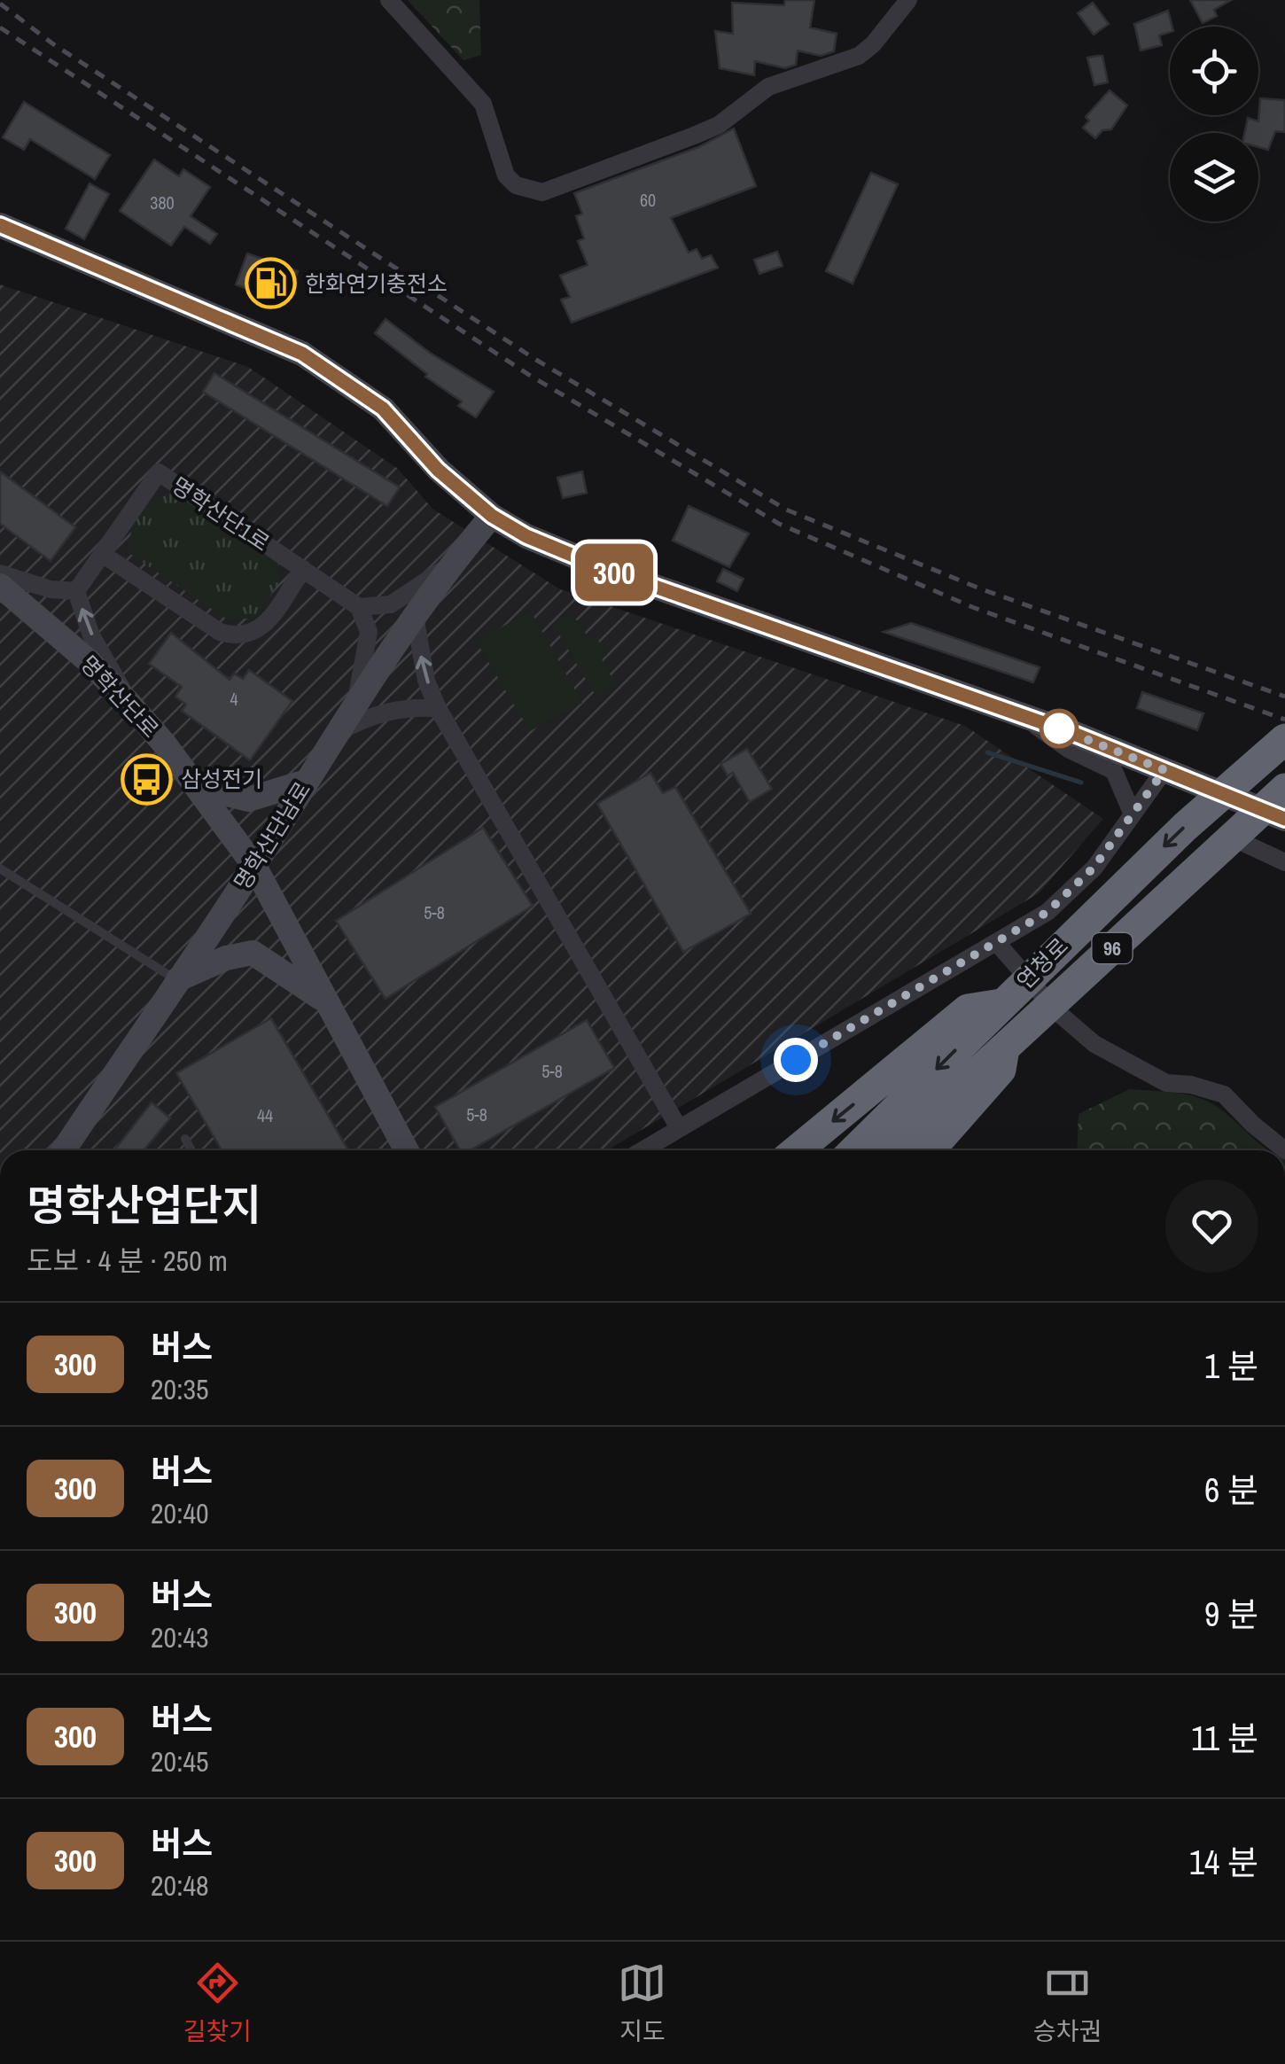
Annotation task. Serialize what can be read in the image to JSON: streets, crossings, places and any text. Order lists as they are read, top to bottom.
{
  "streets": {
    "highway": ["96", "연청로"],
    "street": ["명학산단1로", "명학산단로", "명학산단남로"]
  },
  "crossings": [
    ["명학산단로", "명학산단남로"]
  ],
  "places": {
    "fuel station": ["한화연기충전소"],
    "bus stop": ["삼성전기"]
  },
  "lines": ["bus line 300"],
  "house_numbers": [
    "60",
    "380",
    "4",
    "5-8",
    "5-8",
    "5-8",
    "44"
  ],
  "page": {
    "on_map": "300",
    "heading": ["명학산업단지", "도보 · 4 분 · 250 m"],
    "list": [
      {
        "mark": "300",
        "name": "버스",
        "note": "20:35",
        "value": "1 분"
      },
      {
        "mark": "300",
        "name": "버스",
        "note": "20:40",
        "value": "6 분"
      },
      {
        "mark": "300",
        "name": "버스",
        "note": "20:43",
        "value": "9 분"
      },
      {
        "mark": "300",
        "name": "버스",
        "note": "20:45",
        "value": "11 분"
      },
      {
        "mark": "300",
        "name": "버스",
        "note": "20:48",
        "value": "14 분"
      }
    ],
    "tabs": ["길찾기", "지도", "승차권"]
  }
}
